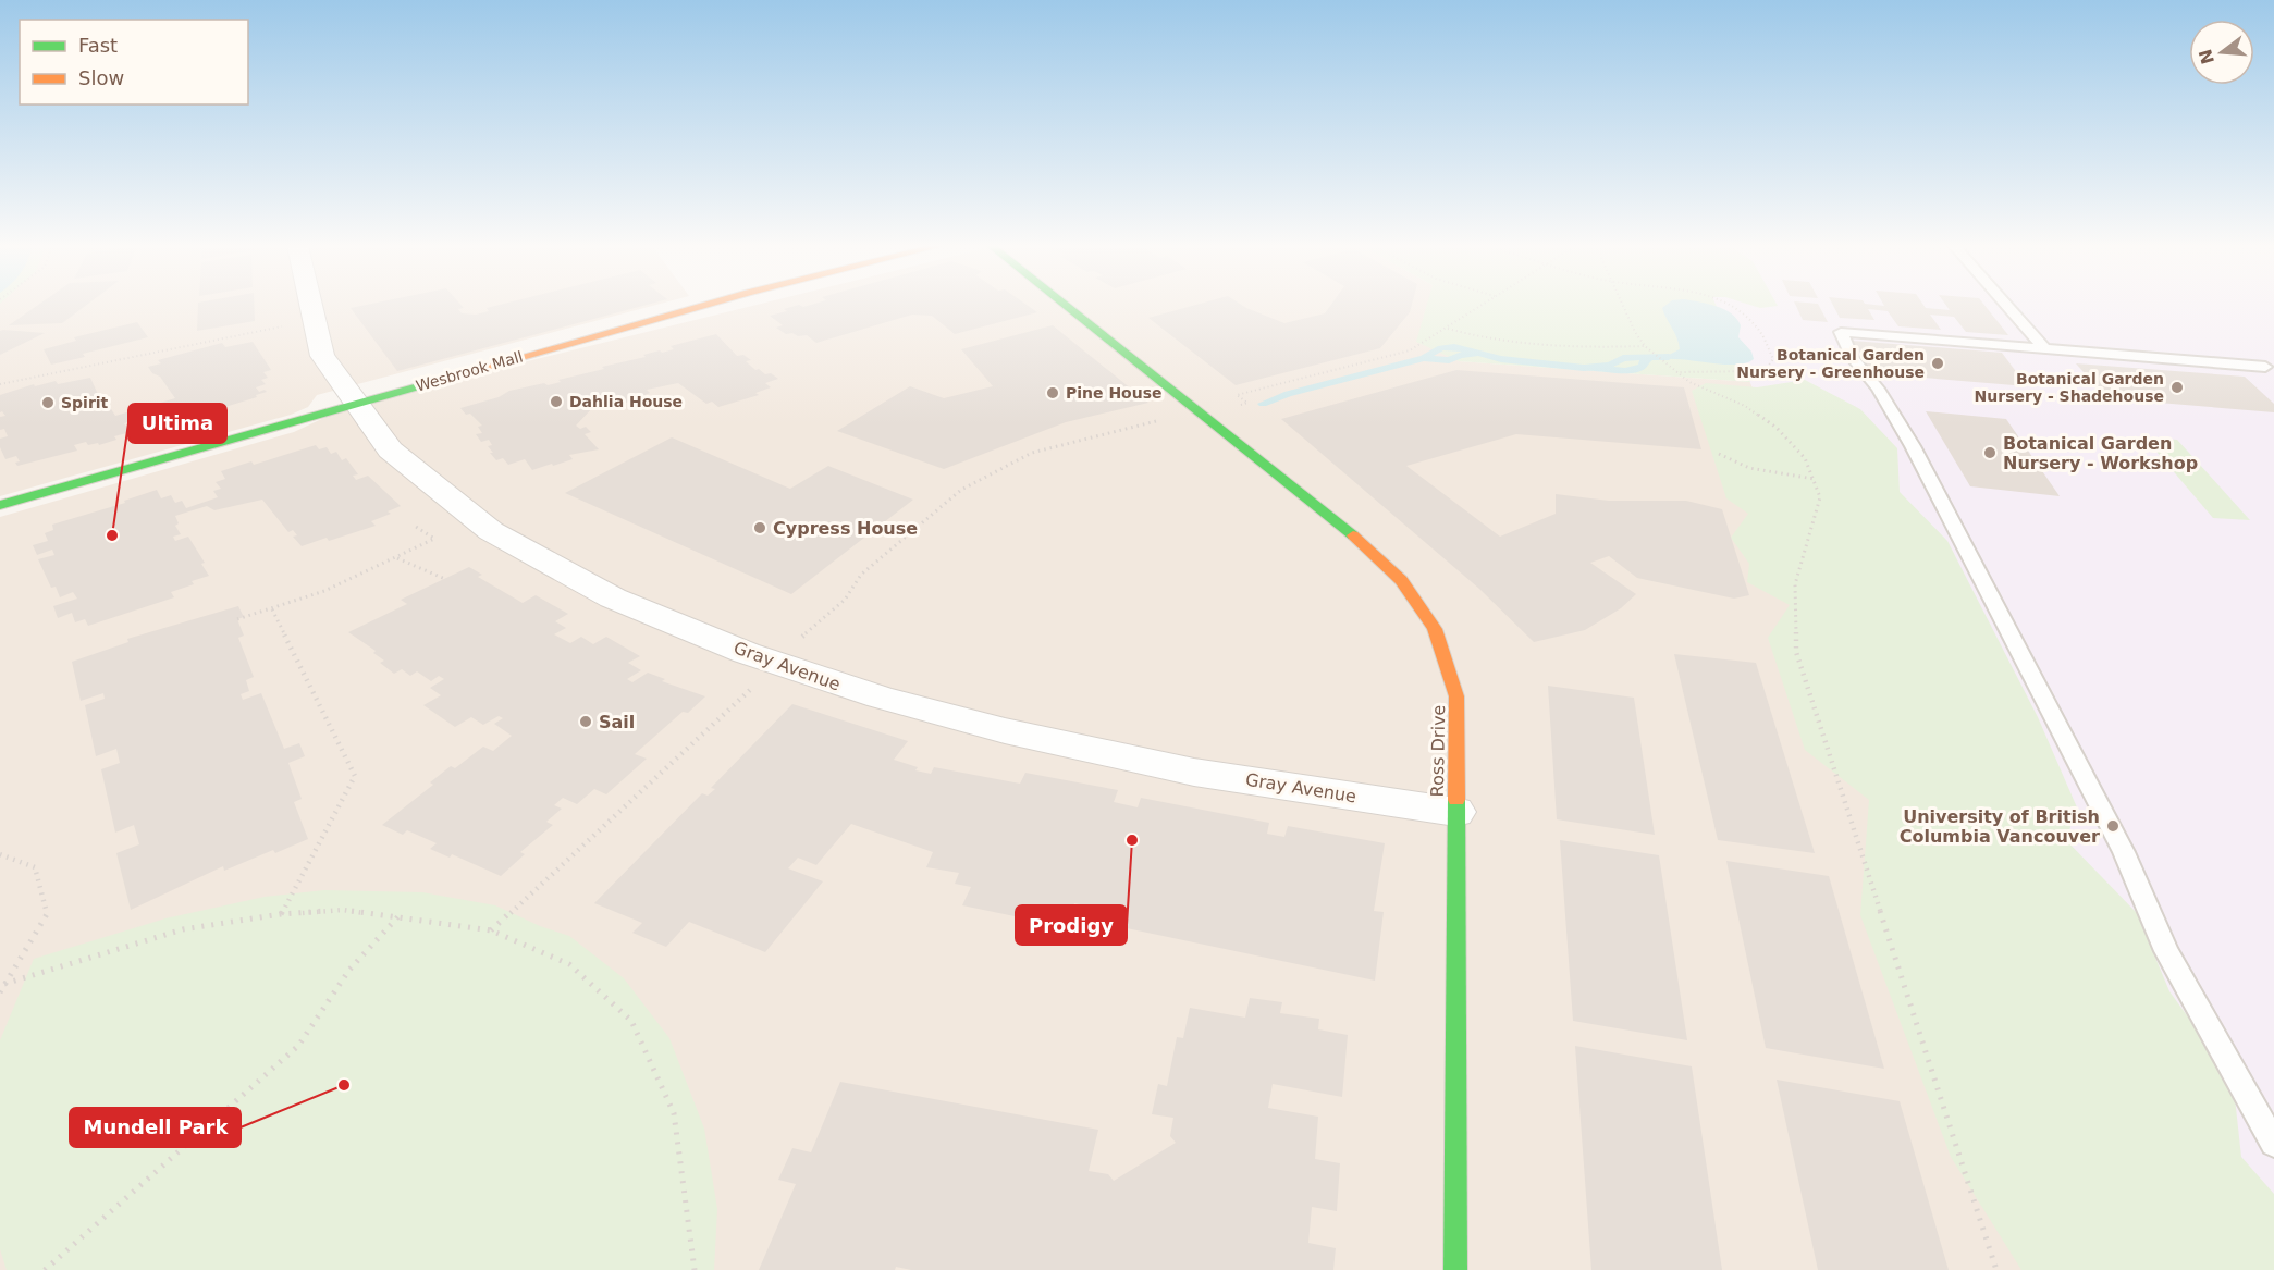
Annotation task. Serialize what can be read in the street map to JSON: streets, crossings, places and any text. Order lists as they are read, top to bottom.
{
  "streets": {
    "street": ["Wesbrook Mall", "Gray Avenue", "Ross Drive"]
  },
  "crossings": [
    ["Wesbrook Mall", "Gray Avenue"],
    ["Gray Avenue", "Ross Drive"]
  ],
  "places": [
    "Botanical Garden Nursery - Greenhouse",
    "Botanical Garden Nursery - Shadehouse",
    "Pine House",
    "Dahlia House",
    "Spirit",
    "Botanical Garden Nursery - Workshop",
    "Cypress House",
    "Ultima",
    "Sail",
    "University of British Columbia Vancouver",
    "Prodigy",
    "Mundell Park"
  ],
  "legend": ["Fast", "Slow"],
  "north": "left"
}
